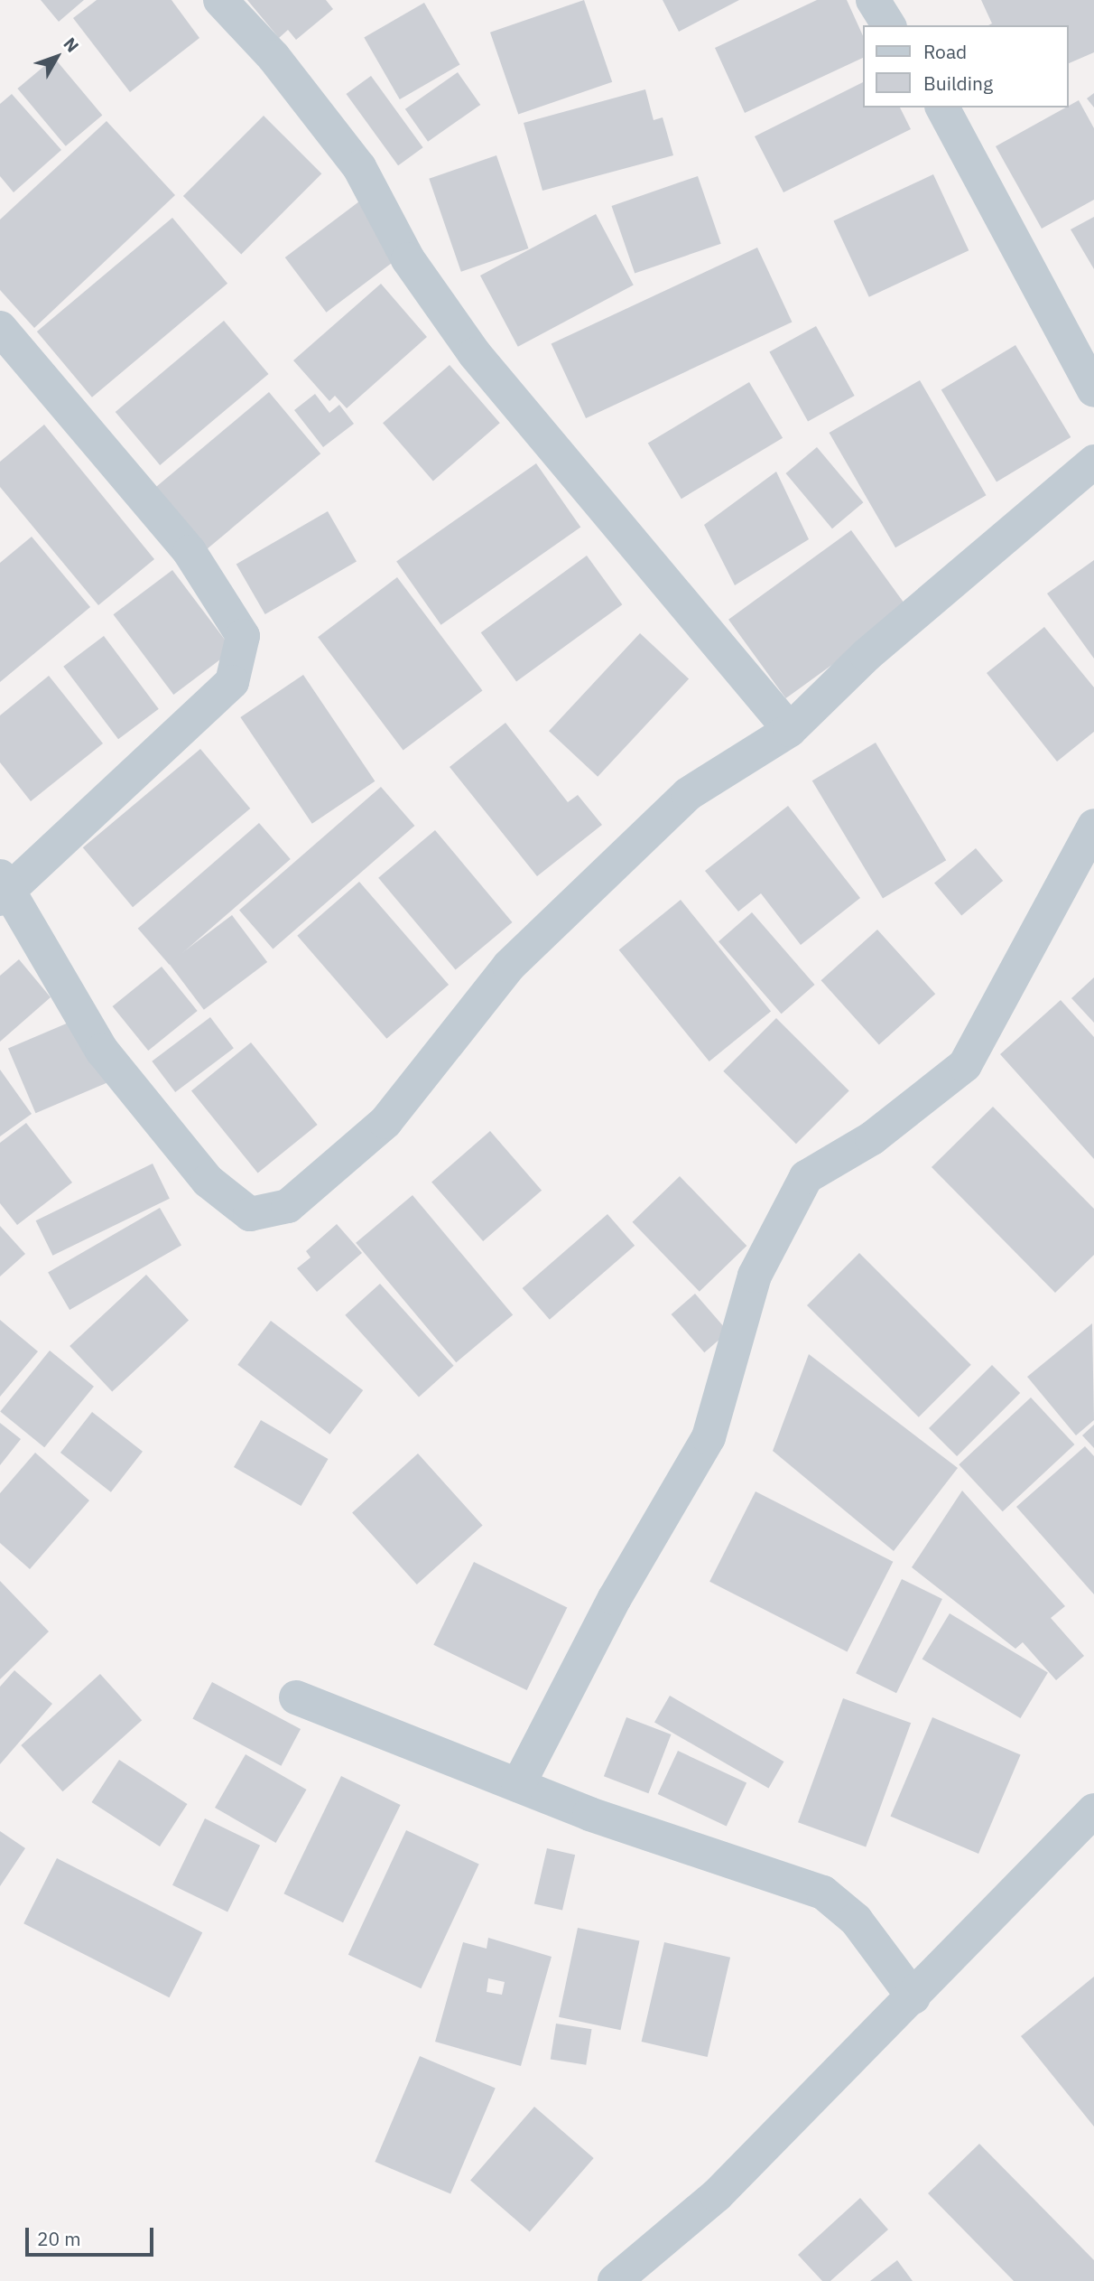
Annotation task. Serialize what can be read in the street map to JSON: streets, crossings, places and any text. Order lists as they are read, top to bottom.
{
  "legend": ["Road", "Building"],
  "scale_bar": "20 m",
  "north": "top right"
}
